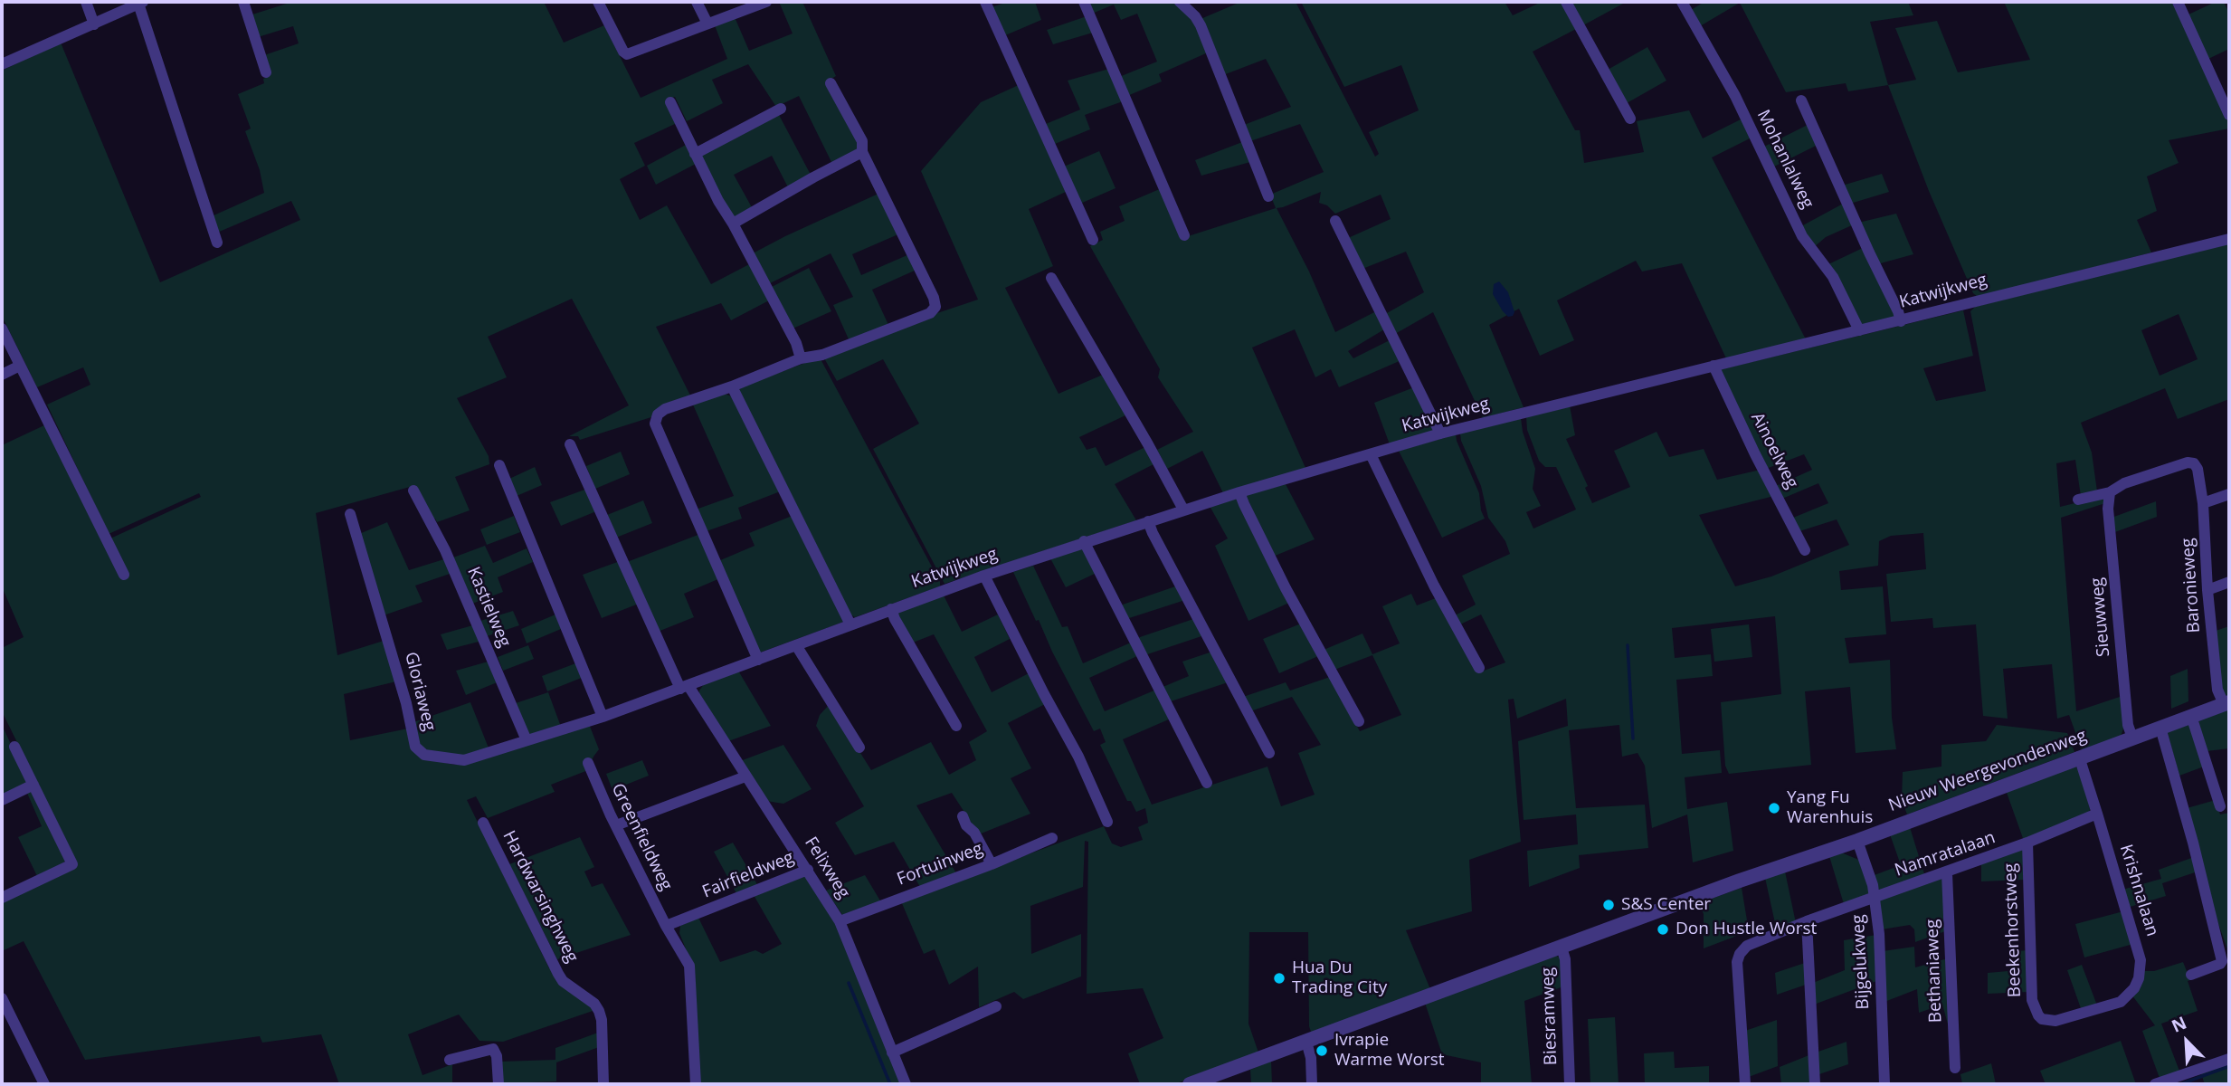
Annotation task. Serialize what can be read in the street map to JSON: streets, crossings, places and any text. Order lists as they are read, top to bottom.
{
  "streets": {
    "street": [
      "Mohanlalweg",
      "Katwijkweg",
      "Ainoelweg",
      "Baronieweg",
      "Kastielweg",
      "Sieuwweg",
      "Gloriaweg",
      "Nieuw Weergevondenweg",
      "Greenfieldweg",
      "Namratalaan",
      "Fortuinweg",
      "Felixweg",
      "Fairfieldweg",
      "Krishnalaan",
      "Hardwarsinghweg",
      "Beekenhorstweg",
      "Bijgelukweg",
      "Bethaniaweg",
      "Biesramweg"
    ]
  },
  "crossings": [
    ["Mohanlalweg", "Katwijkweg"],
    ["Katwijkweg", "Ainoelweg"],
    ["Katwijkweg", "Gloriaweg"],
    ["Katwijkweg", "Felixweg"],
    ["Baronieweg", "Sieuwweg"],
    ["Baronieweg", "Nieuw Weergevondenweg"],
    ["Kastielweg", "Gloriaweg"],
    ["Sieuwweg", "Nieuw Weergevondenweg"],
    ["Gloriaweg", "Felixweg"],
    ["Nieuw Weergevondenweg", "Bijgelukweg"],
    ["Nieuw Weergevondenweg", "Biesramweg"],
    ["Greenfieldweg", "Fairfieldweg"],
    ["Namratalaan", "Krishnalaan"],
    ["Namratalaan", "Beekenhorstweg"],
    ["Namratalaan", "Bijgelukweg"],
    ["Namratalaan", "Bethaniaweg"],
    ["Fortuinweg", "Felixweg"],
    ["Felixweg", "Fairfieldweg"],
    ["Krishnalaan", "Beekenhorstweg"]
  ],
  "places": [
    "Yang Fu Warenhuis",
    "S&S Center",
    "Don Hustle Worst",
    "Hua Du Trading City",
    "Ivrapie Warme Worst"
  ],
  "north": "top left"
}
